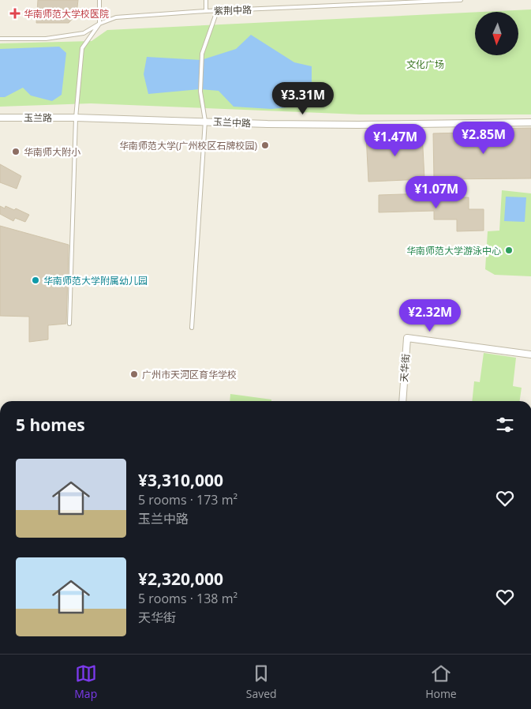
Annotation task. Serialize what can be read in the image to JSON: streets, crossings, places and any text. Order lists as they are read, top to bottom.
{
  "streets": {
    "street": ["玉兰路", "玉兰中路", "天华街"],
    "lane": ["紫荆中路"]
  },
  "crossings": [
    ["玉兰路", "玉兰中路"]
  ],
  "parks": ["文化广场"],
  "places": {
    "health": ["华南师范大学校医院"],
    "other": [
      "华南师范大学(广州校区石牌校园)",
      "华南师大附小",
      "华南师范大学游泳中心",
      "华南师范大学附属幼儿园",
      "广州市天河区育华学校"
    ]
  },
  "north": "bottom",
  "page": {
    "price": [
      "¥3.31M",
      "¥2.85M",
      "¥1.47M",
      "¥1.07M",
      "¥2.32M"
    ],
    "heading": "5 homes",
    "list": [
      {
        "name": "¥3,310,000",
        "note": "5 rooms · 173 m² · 玉兰中路"
      },
      {
        "name": "¥2,320,000",
        "note": "5 rooms · 138 m² · 天华街"
      }
    ],
    "tabs": ["Map", "Saved", "Home"]
  }
}
